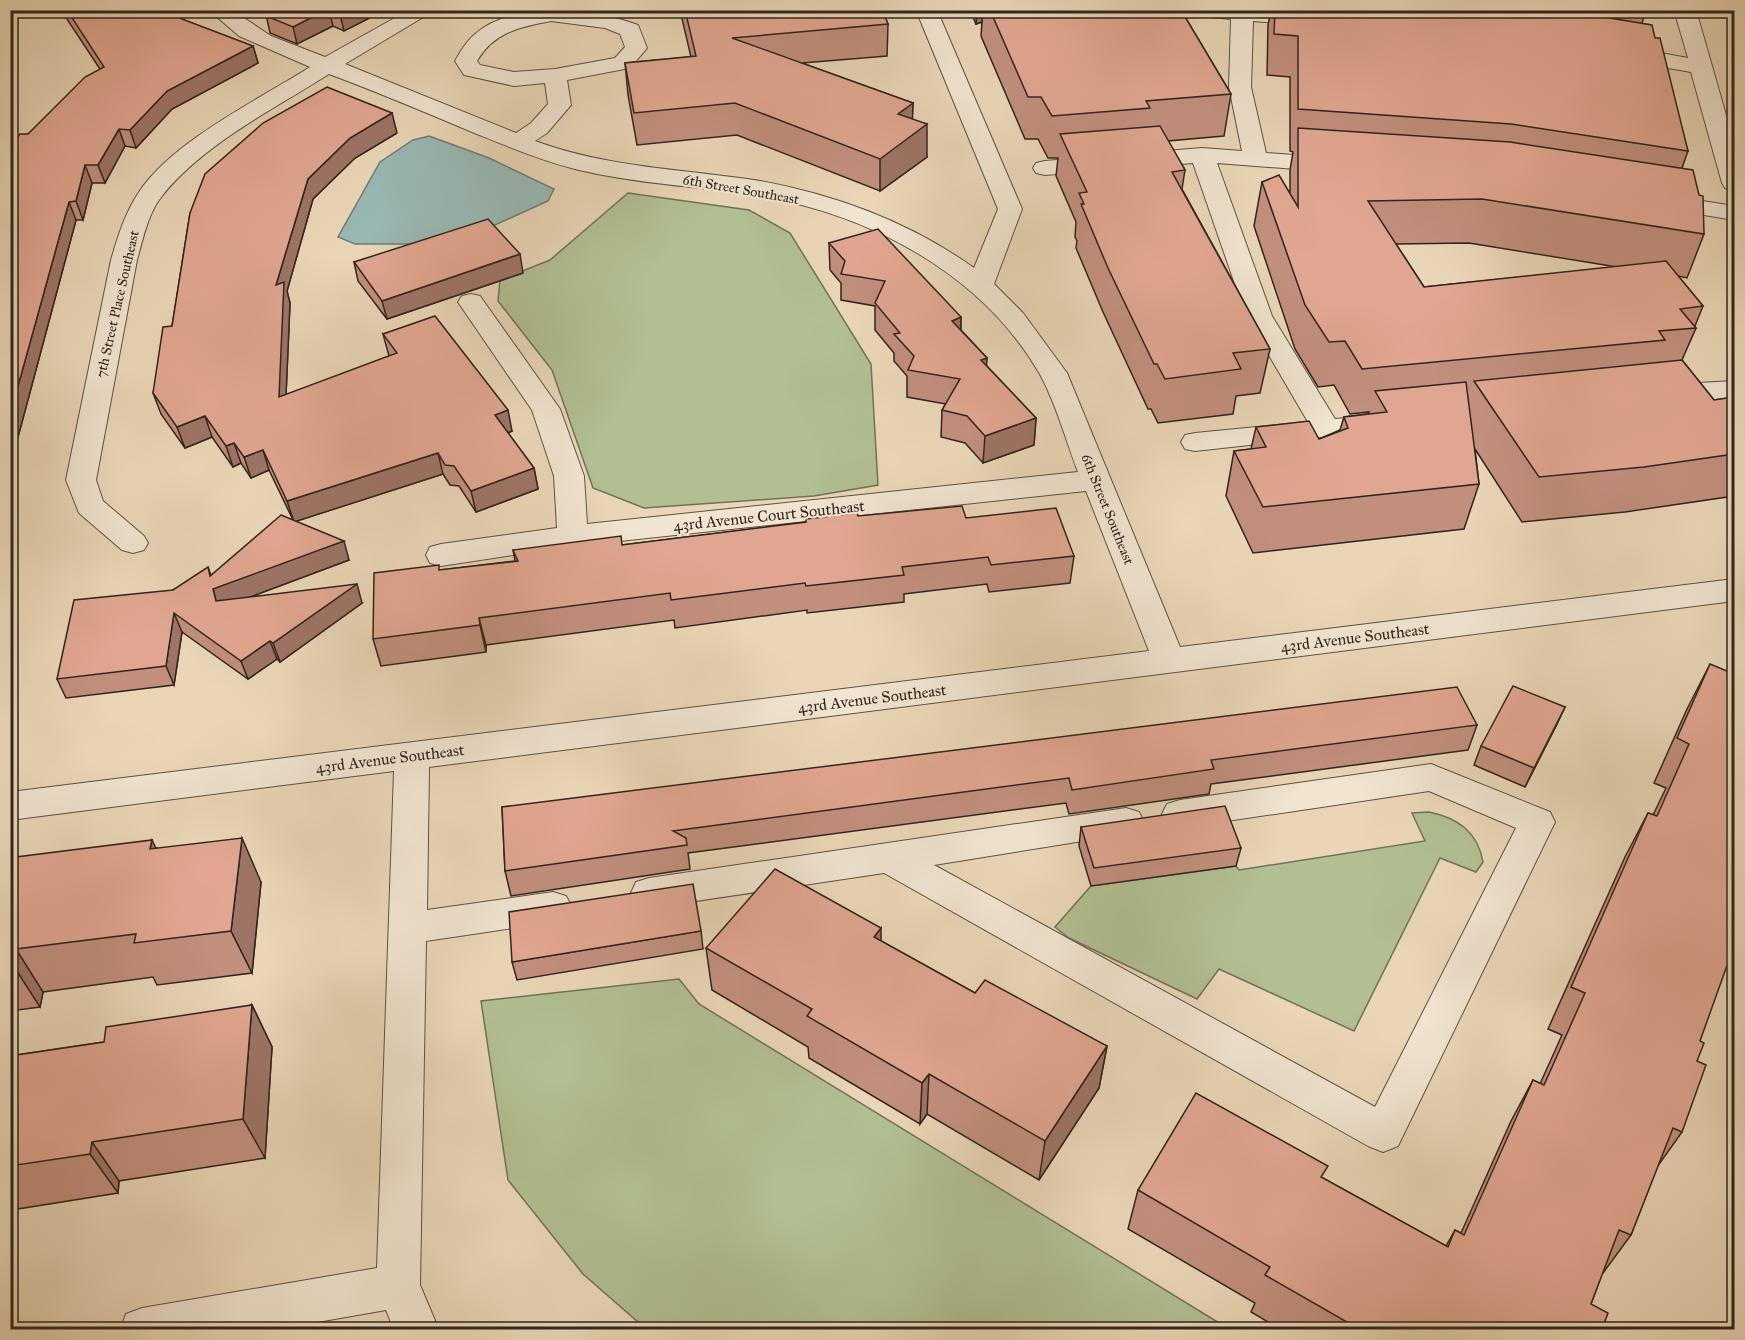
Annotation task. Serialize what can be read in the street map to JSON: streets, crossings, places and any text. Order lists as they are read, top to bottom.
{
  "streets": {
    "street": [
      "6th Street Southeast",
      "7th Street Place Southeast",
      "43rd Avenue Court Southeast",
      "43rd Avenue Southeast"
    ]
  },
  "crossings": [
    ["6th Street Southeast", "7th Street Place Southeast"],
    ["6th Street Southeast", "43rd Avenue Court Southeast"],
    ["6th Street Southeast", "43rd Avenue Southeast"]
  ]
}
